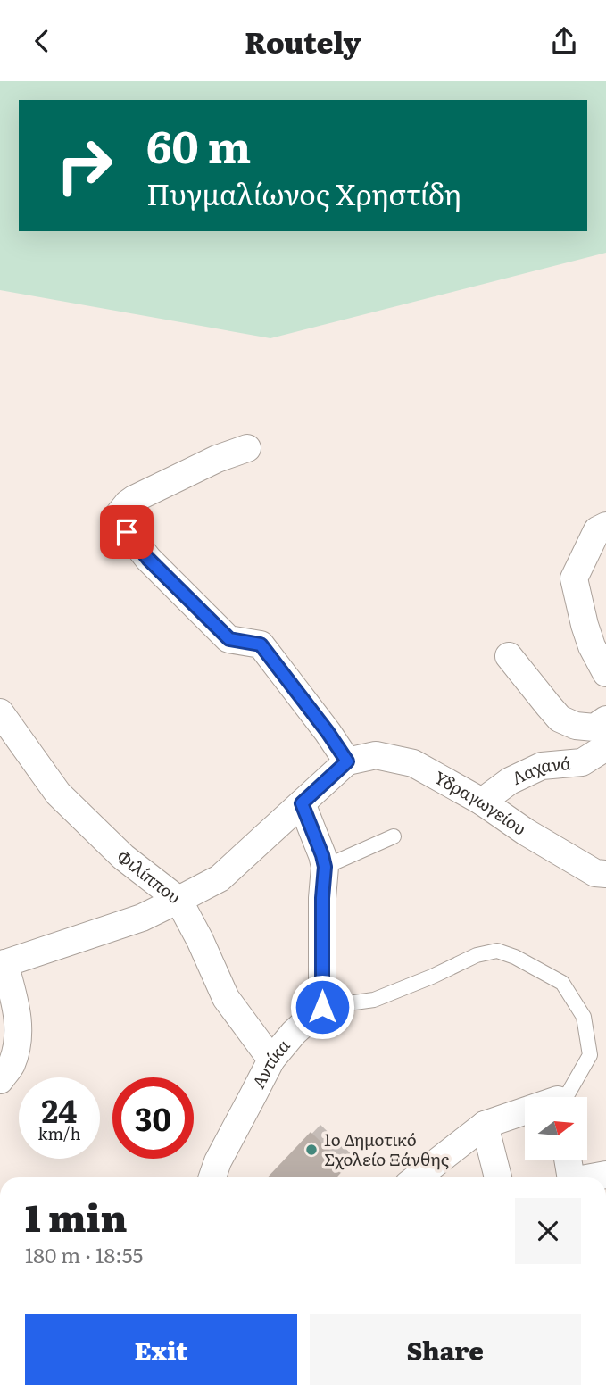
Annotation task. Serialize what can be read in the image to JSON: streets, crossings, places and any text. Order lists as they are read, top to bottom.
{
  "streets": {
    "street": [
      "Λαχανά",
      "Υδραγωγείου",
      "Φιλίππου",
      "Αντίκα"
    ]
  },
  "crossings": [
    ["Λαχανά", "Υδραγωγείου"],
    ["Φιλίππου", "Αντίκα"]
  ],
  "places": ["1ο Δημοτικό Σχολείο Ξάνθης"],
  "north": "right",
  "page": {
    "header": "Routely",
    "turn": ["60 m", "Πυγμαλίωνος Χρηστίδη"],
    "speed": "24 km/h",
    "limit": "30",
    "heading": ["1 min", "180 m · 18:55"],
    "buttons": ["Exit", "Share"]
  }
}
